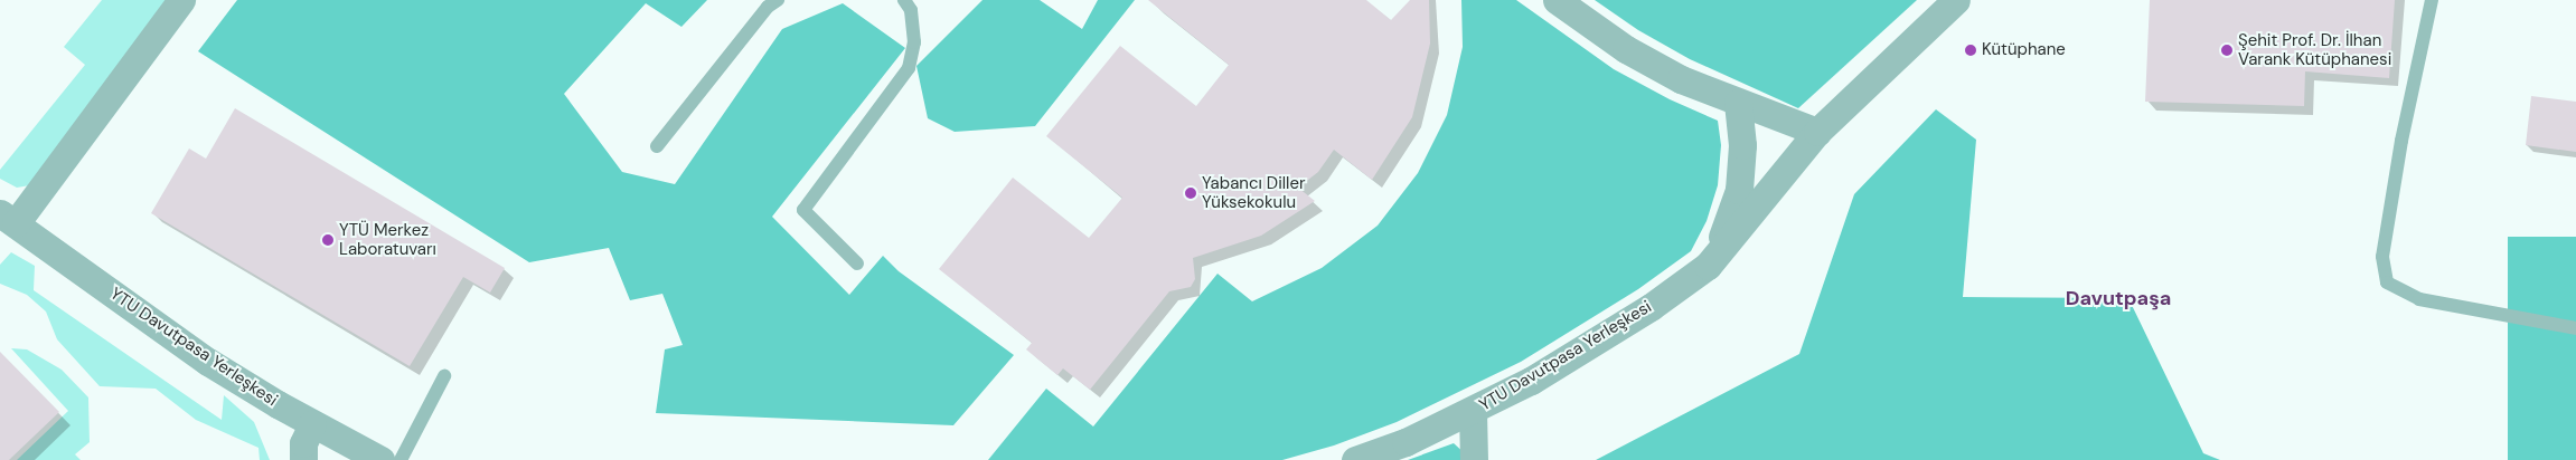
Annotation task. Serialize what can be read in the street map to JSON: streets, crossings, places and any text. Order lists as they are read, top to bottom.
{
  "streets": {
    "street": ["YTU Davutpasa Yerleşkesi"]
  },
  "districts": ["Davutpaşa"],
  "places": [
    "Kütüphane",
    "Şehit Prof. Dr. İlhan Varank Kütüphanesi",
    "Yabancı Diller Yüksekokulu",
    "YTÜ Merkez Laboratuvarı"
  ]
}
